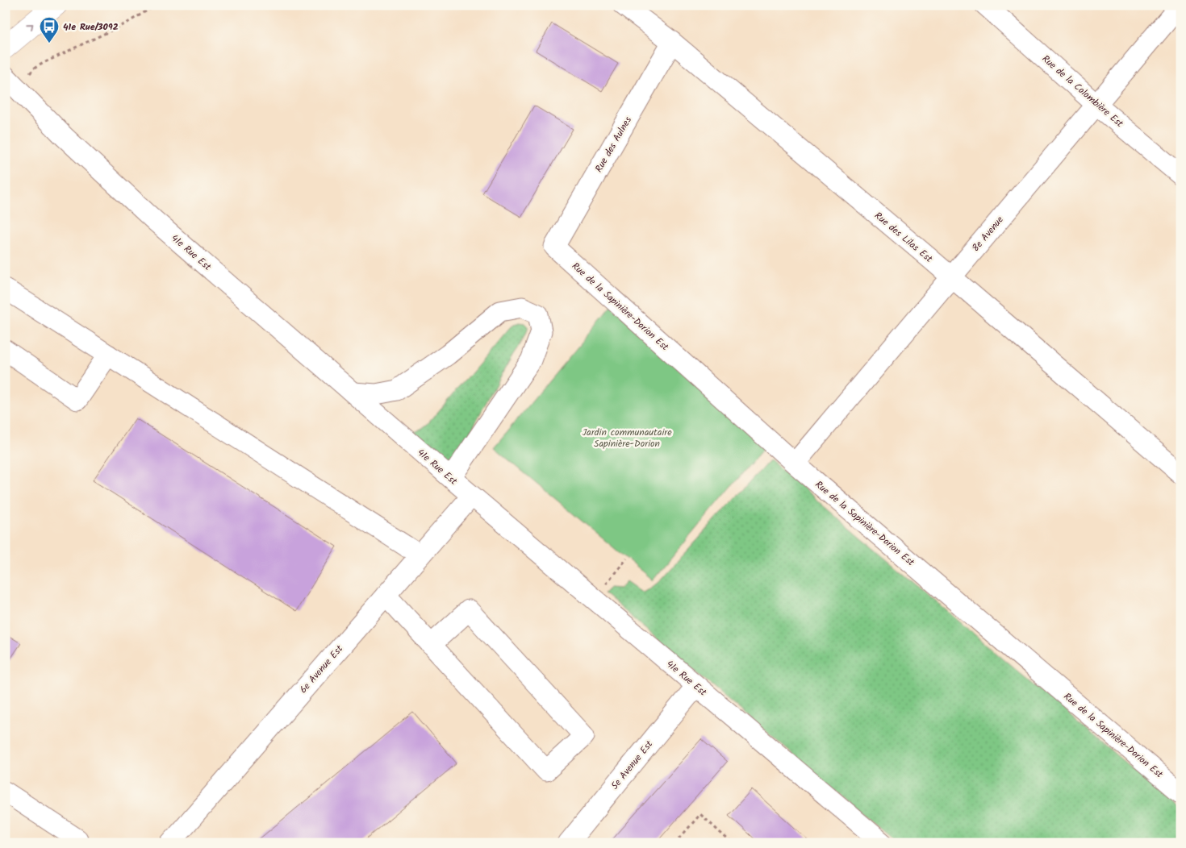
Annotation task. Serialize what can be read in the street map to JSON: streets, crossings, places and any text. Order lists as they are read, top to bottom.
{
  "streets": {
    "street": [
      "Rue de la Colombière Est",
      "Rue des Aulnes",
      "8e Avenue",
      "Rue des Lilas Est",
      "41e Rue Est",
      "Rue de la Sapinière-Dorion Est",
      "6e Avenue Est",
      "5e Avenue Est"
    ]
  },
  "crossings": [
    ["Rue de la Colombière Est", "8e Avenue"],
    ["Rue des Aulnes", "Rue des Lilas Est"],
    ["Rue des Aulnes", "Rue de la Sapinière-Dorion Est"],
    ["8e Avenue", "Rue des Lilas Est"],
    ["8e Avenue", "Rue de la Sapinière-Dorion Est"],
    ["41e Rue Est", "6e Avenue Est"],
    ["41e Rue Est", "5e Avenue Est"]
  ],
  "parks": ["Jardin communautaire Sapinière-Dorion"],
  "places": {
    "bus stop": ["41e Rue/3092"]
  }
}
